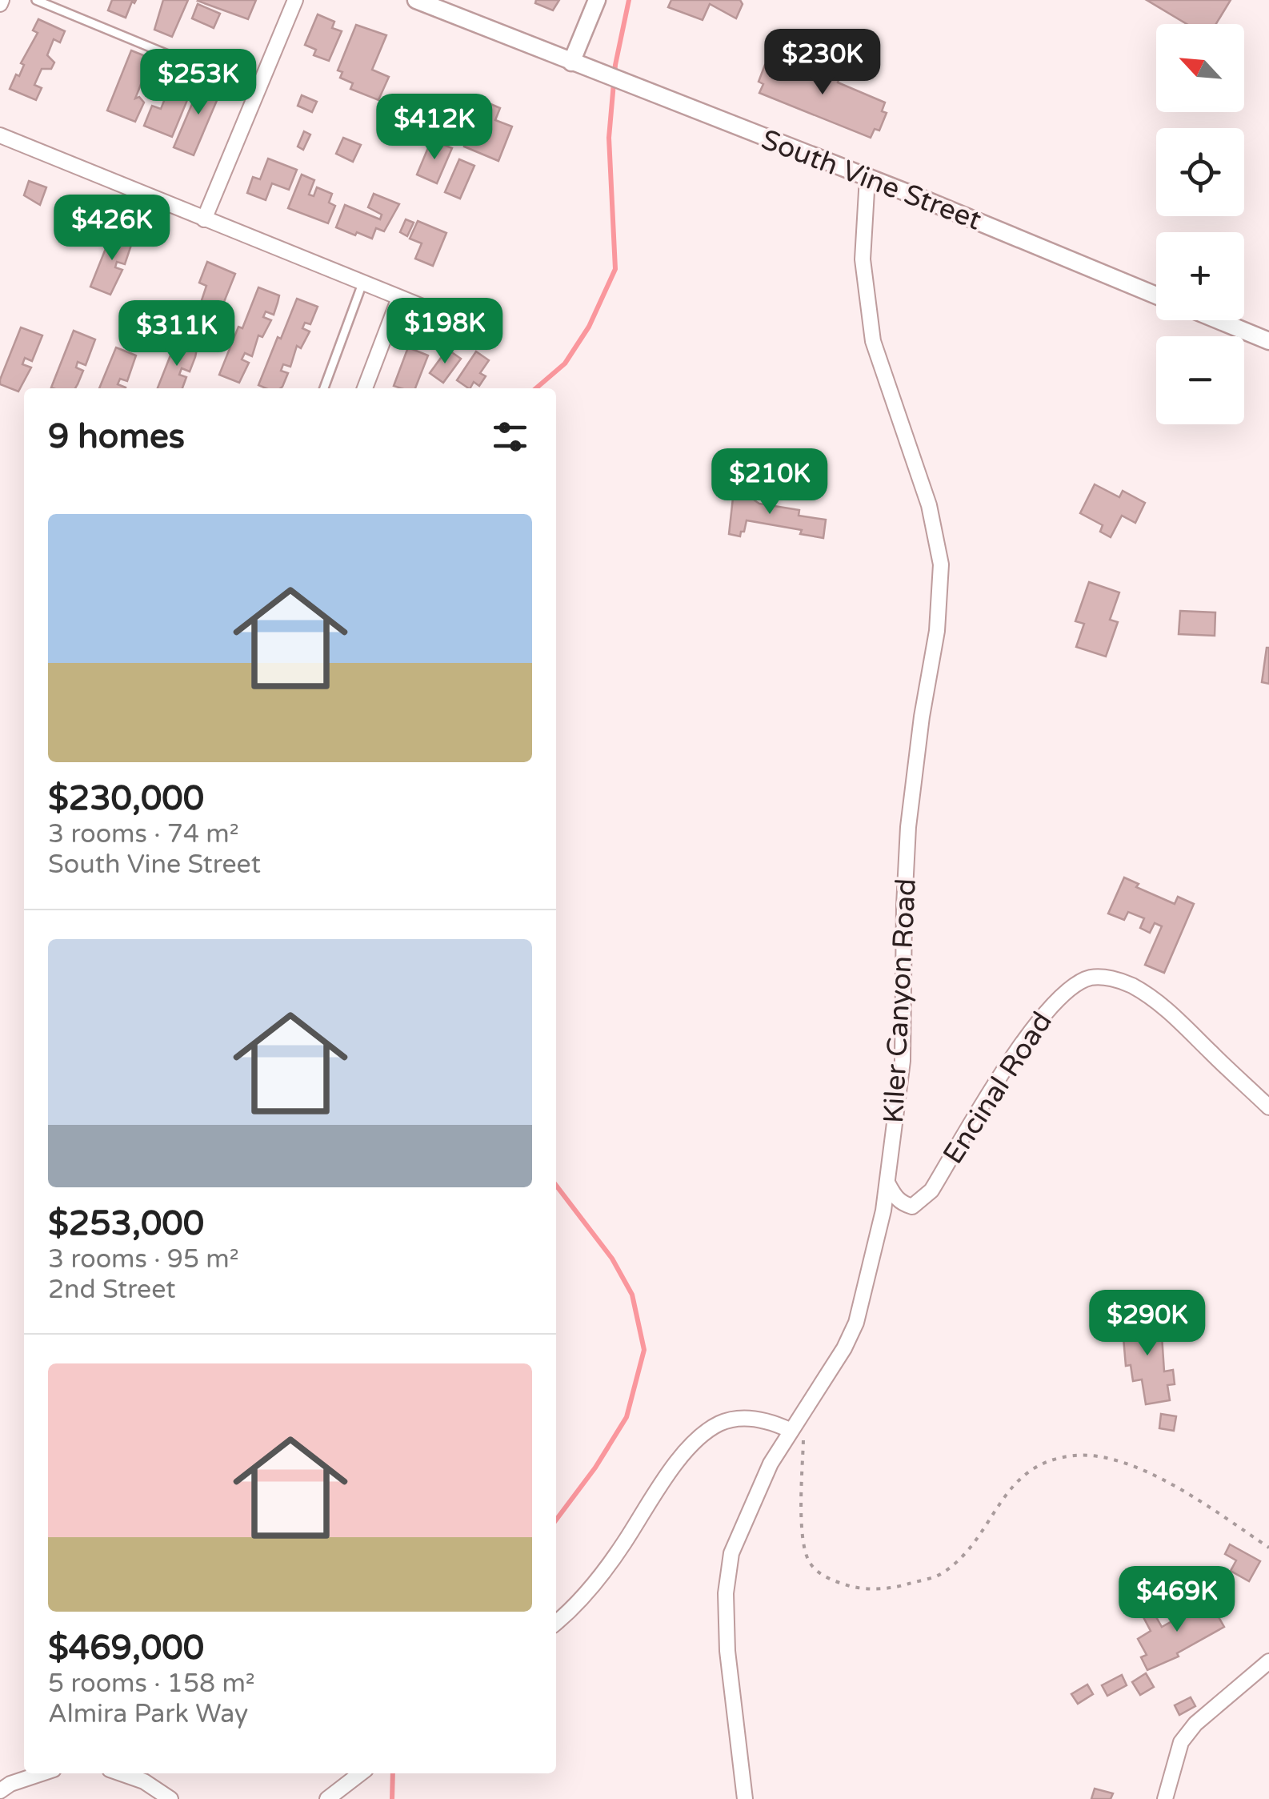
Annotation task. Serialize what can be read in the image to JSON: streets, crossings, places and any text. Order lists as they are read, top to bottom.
{
  "streets": {
    "street": ["South Vine Street", "Kiler Canyon Road", "Encinal Road"]
  },
  "crossings": [
    ["South Vine Street", "Kiler Canyon Road"],
    ["Kiler Canyon Road", "Encinal Road"]
  ],
  "north": "top left",
  "page": {
    "map_buttons": ["+", "−"],
    "price": [
      "$230K",
      "$253K",
      "$412K",
      "$426K",
      "$198K",
      "$311K",
      "$210K",
      "$290K",
      "$469K"
    ],
    "heading": "9 homes",
    "list": [
      {
        "name": "$230,000",
        "note": "3 rooms · 74 m² · South Vine Street"
      },
      {
        "name": "$253,000",
        "note": "3 rooms · 95 m² · 2nd Street"
      },
      {
        "name": "$469,000",
        "note": "5 rooms · 158 m² · Almira Park Way"
      }
    ]
  }
}
